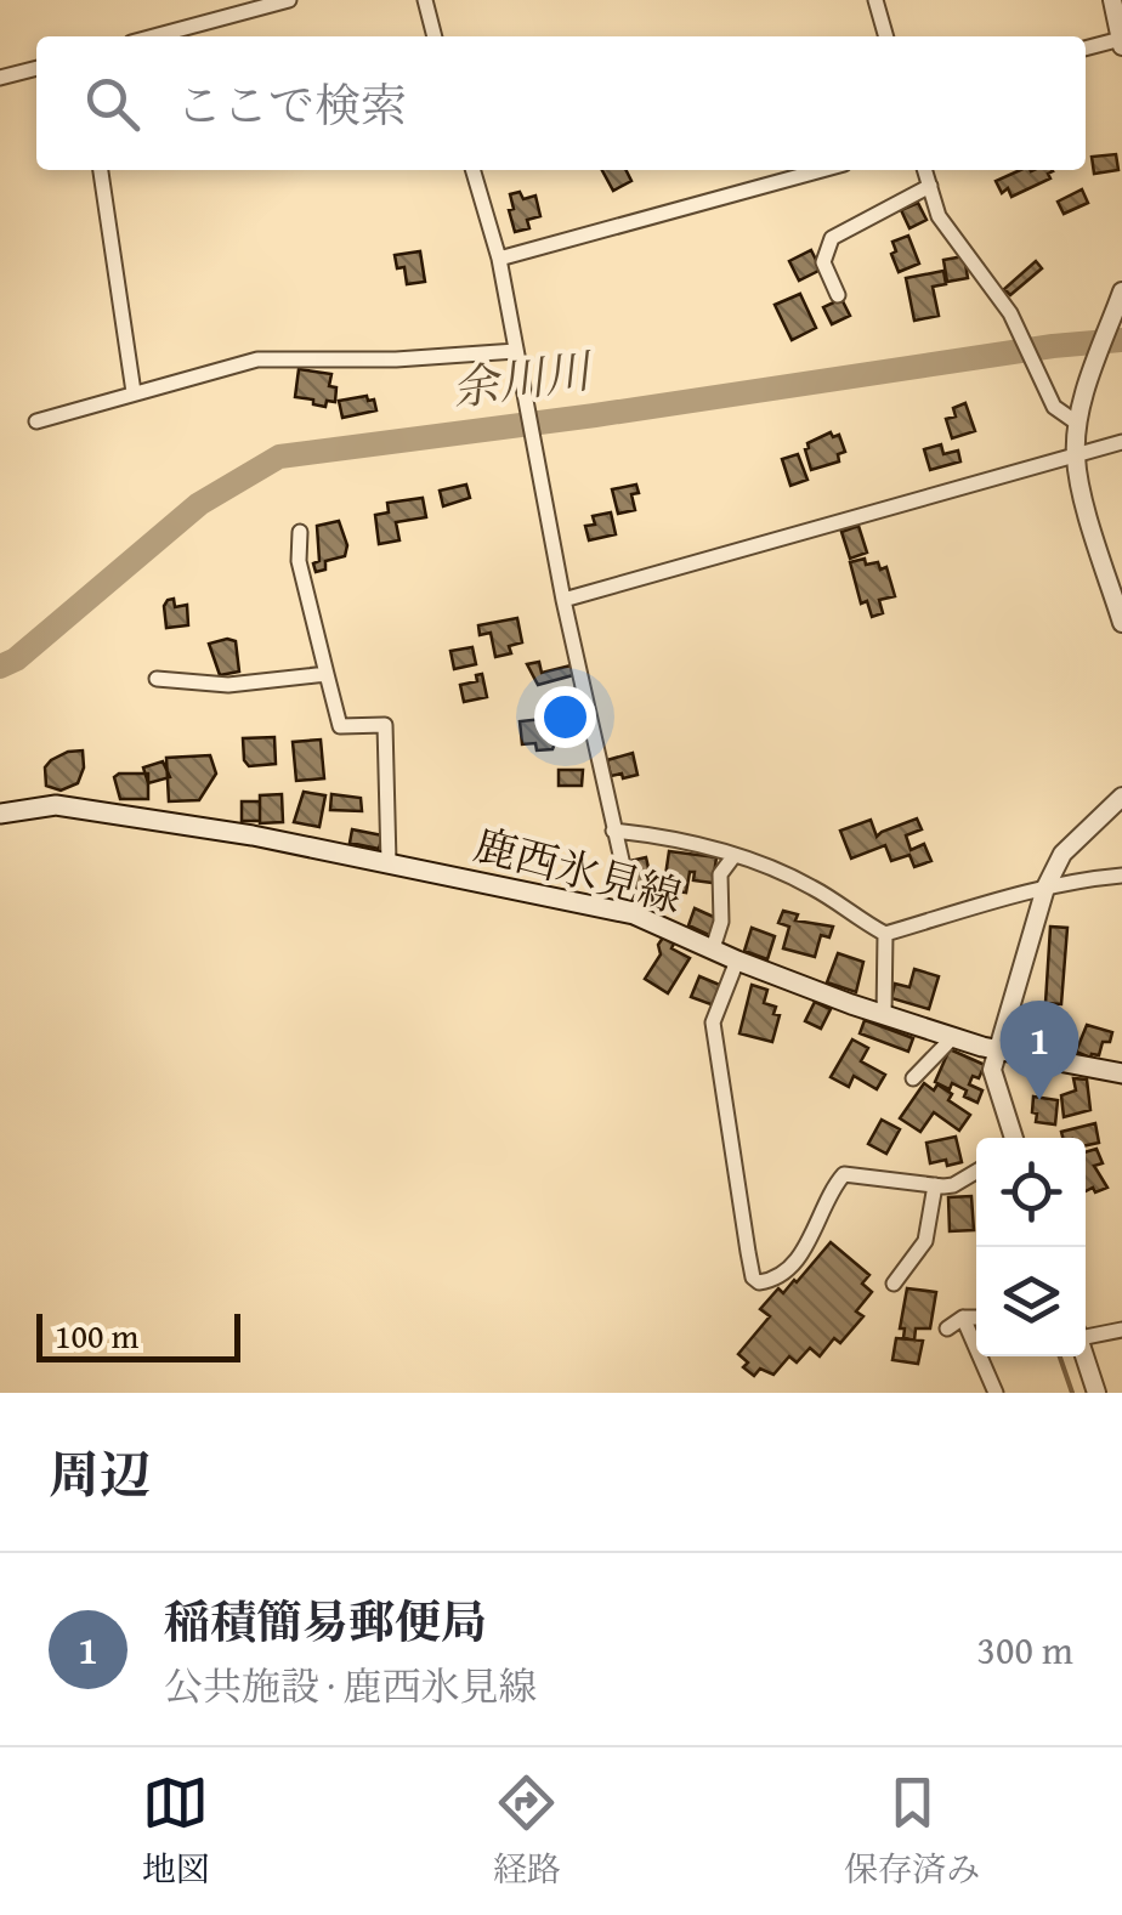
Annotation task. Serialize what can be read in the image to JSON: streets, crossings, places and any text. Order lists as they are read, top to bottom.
{
  "streets": {
    "main road": ["鹿西氷見線"]
  },
  "water": ["余川川"],
  "scale_bar": "100 m",
  "page": {
    "search": "ここで検索",
    "pins": "1",
    "scale": "100 m",
    "heading": "周辺",
    "list": [
      {
        "mark": "1",
        "name": "稲積簡易郵便局",
        "note": "公共施設 · 鹿西氷見線",
        "value": "300 m"
      }
    ],
    "nav": ["地図", "経路", "保存済み"]
  }
}
